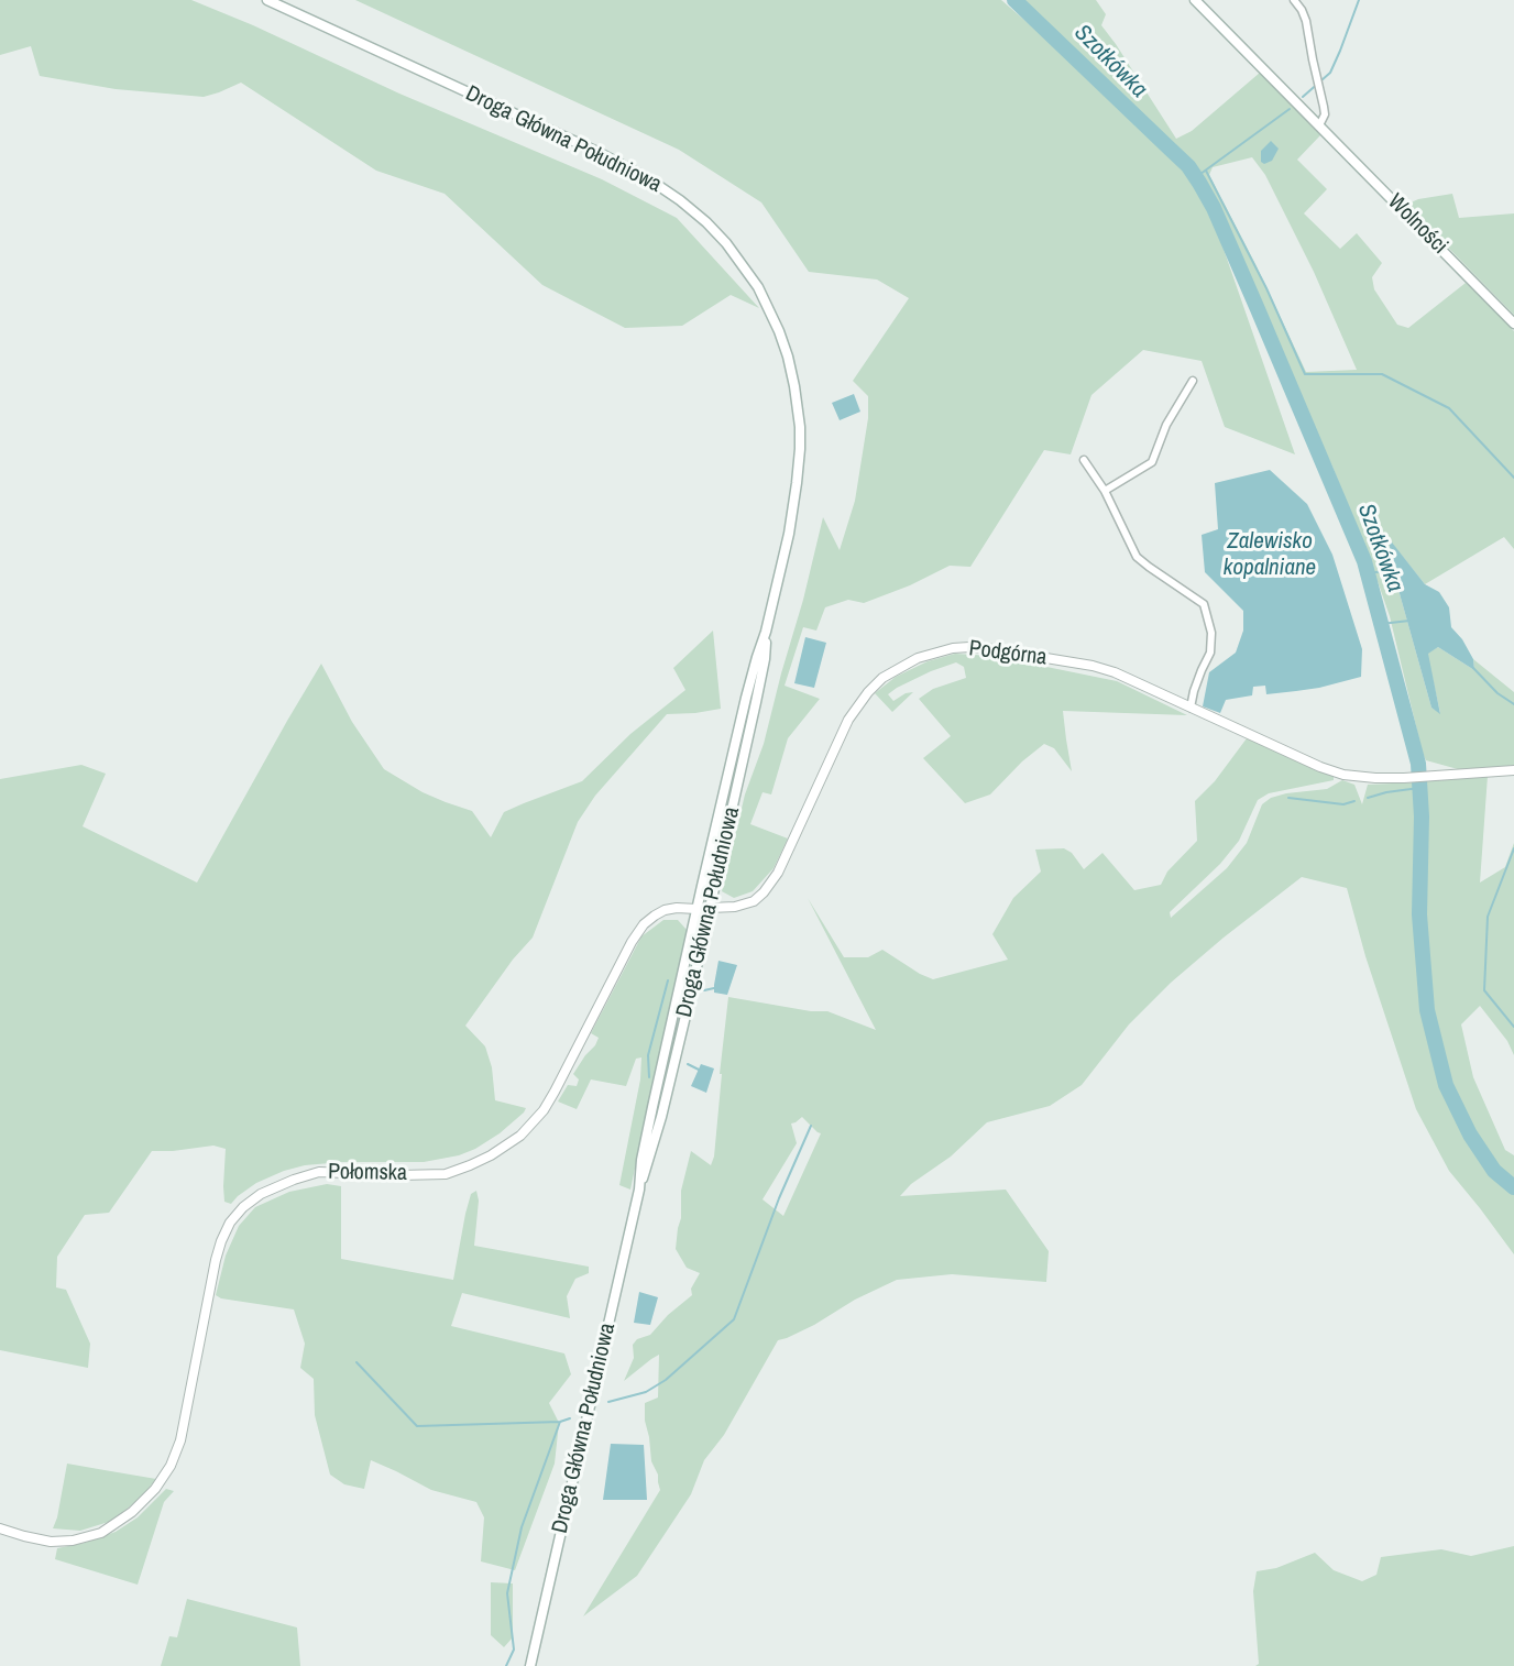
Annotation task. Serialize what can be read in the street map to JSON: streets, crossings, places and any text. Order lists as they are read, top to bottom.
{
  "streets": {
    "main road": ["Droga Główna Południowa", "Wolności"],
    "street": ["Podgórna", "Połomska"]
  },
  "crossings": [
    ["Droga Główna Południowa", "Połomska"],
    ["Podgórna", "Połomska"]
  ],
  "water": ["Szotkówka", "Zalewisko kopalniane"]
}
